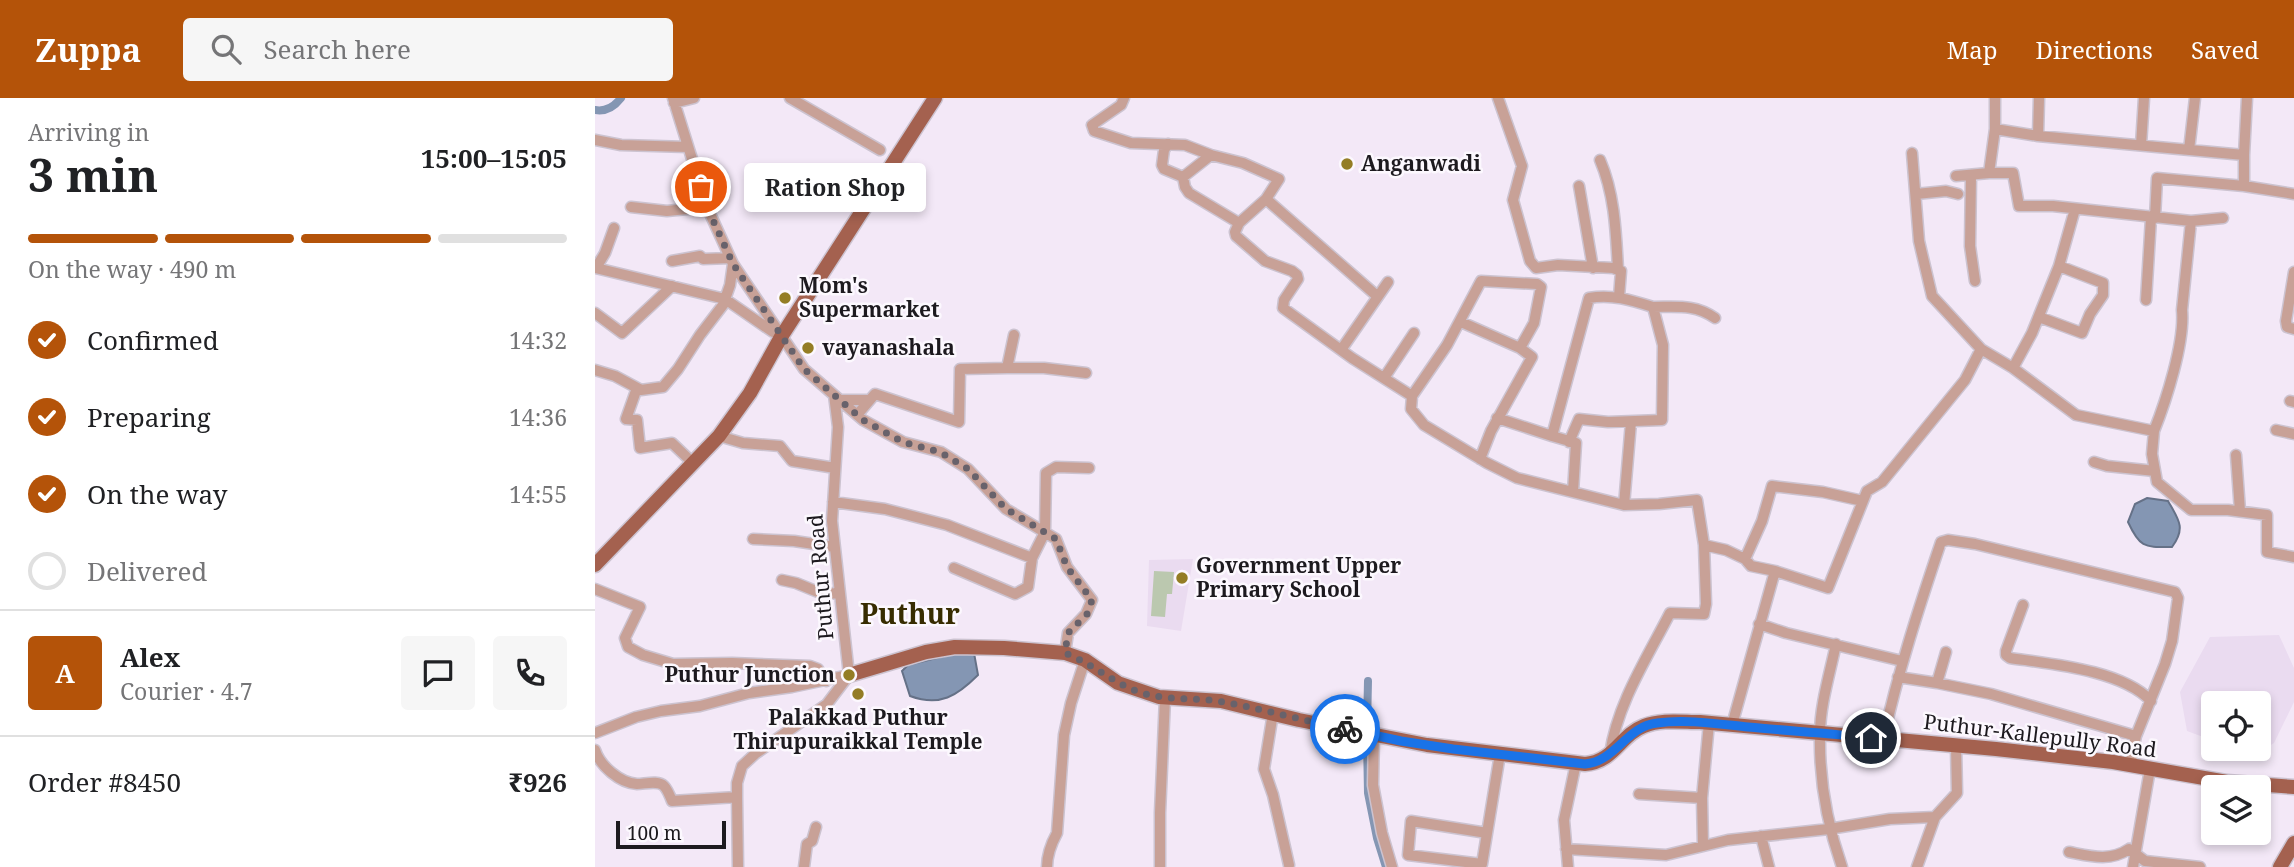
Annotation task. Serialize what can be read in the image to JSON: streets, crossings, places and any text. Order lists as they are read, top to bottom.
{
  "streets": {
    "main road": ["Puthur-Kallepully Road"],
    "street": ["Puthur Road"]
  },
  "crossings": [
    ["Puthur Road", "Puthur-Kallepully Road"]
  ],
  "districts": ["Puthur"],
  "places": [
    "Anganwadi",
    "Ration Shop",
    "Mom's Supermarket",
    "vayanashala",
    "Government Upper Primary School",
    "Puthur Junction",
    "Palakkad Puthur Thirupuraikkal Temple"
  ],
  "scale_bar": "100 m",
  "page": {
    "header": "Zuppa",
    "search": "Search here",
    "nav": ["Map", "Directions", "Saved"],
    "heading": ["3 min", "Arriving in", "15:00–15:05"],
    "panel": [
      "Alex",
      "Courier · 4.7",
      "Order #8450",
      "₹926"
    ],
    "bubble": "Ration Shop",
    "bar": "On the way · 490 m",
    "list": [
      ["Confirmed", "14:32"],
      ["Preparing", "14:36"],
      ["On the way", "14:55"],
      "Delivered"
    ],
    "round": "A",
    "scale": "100 m"
  }
}
